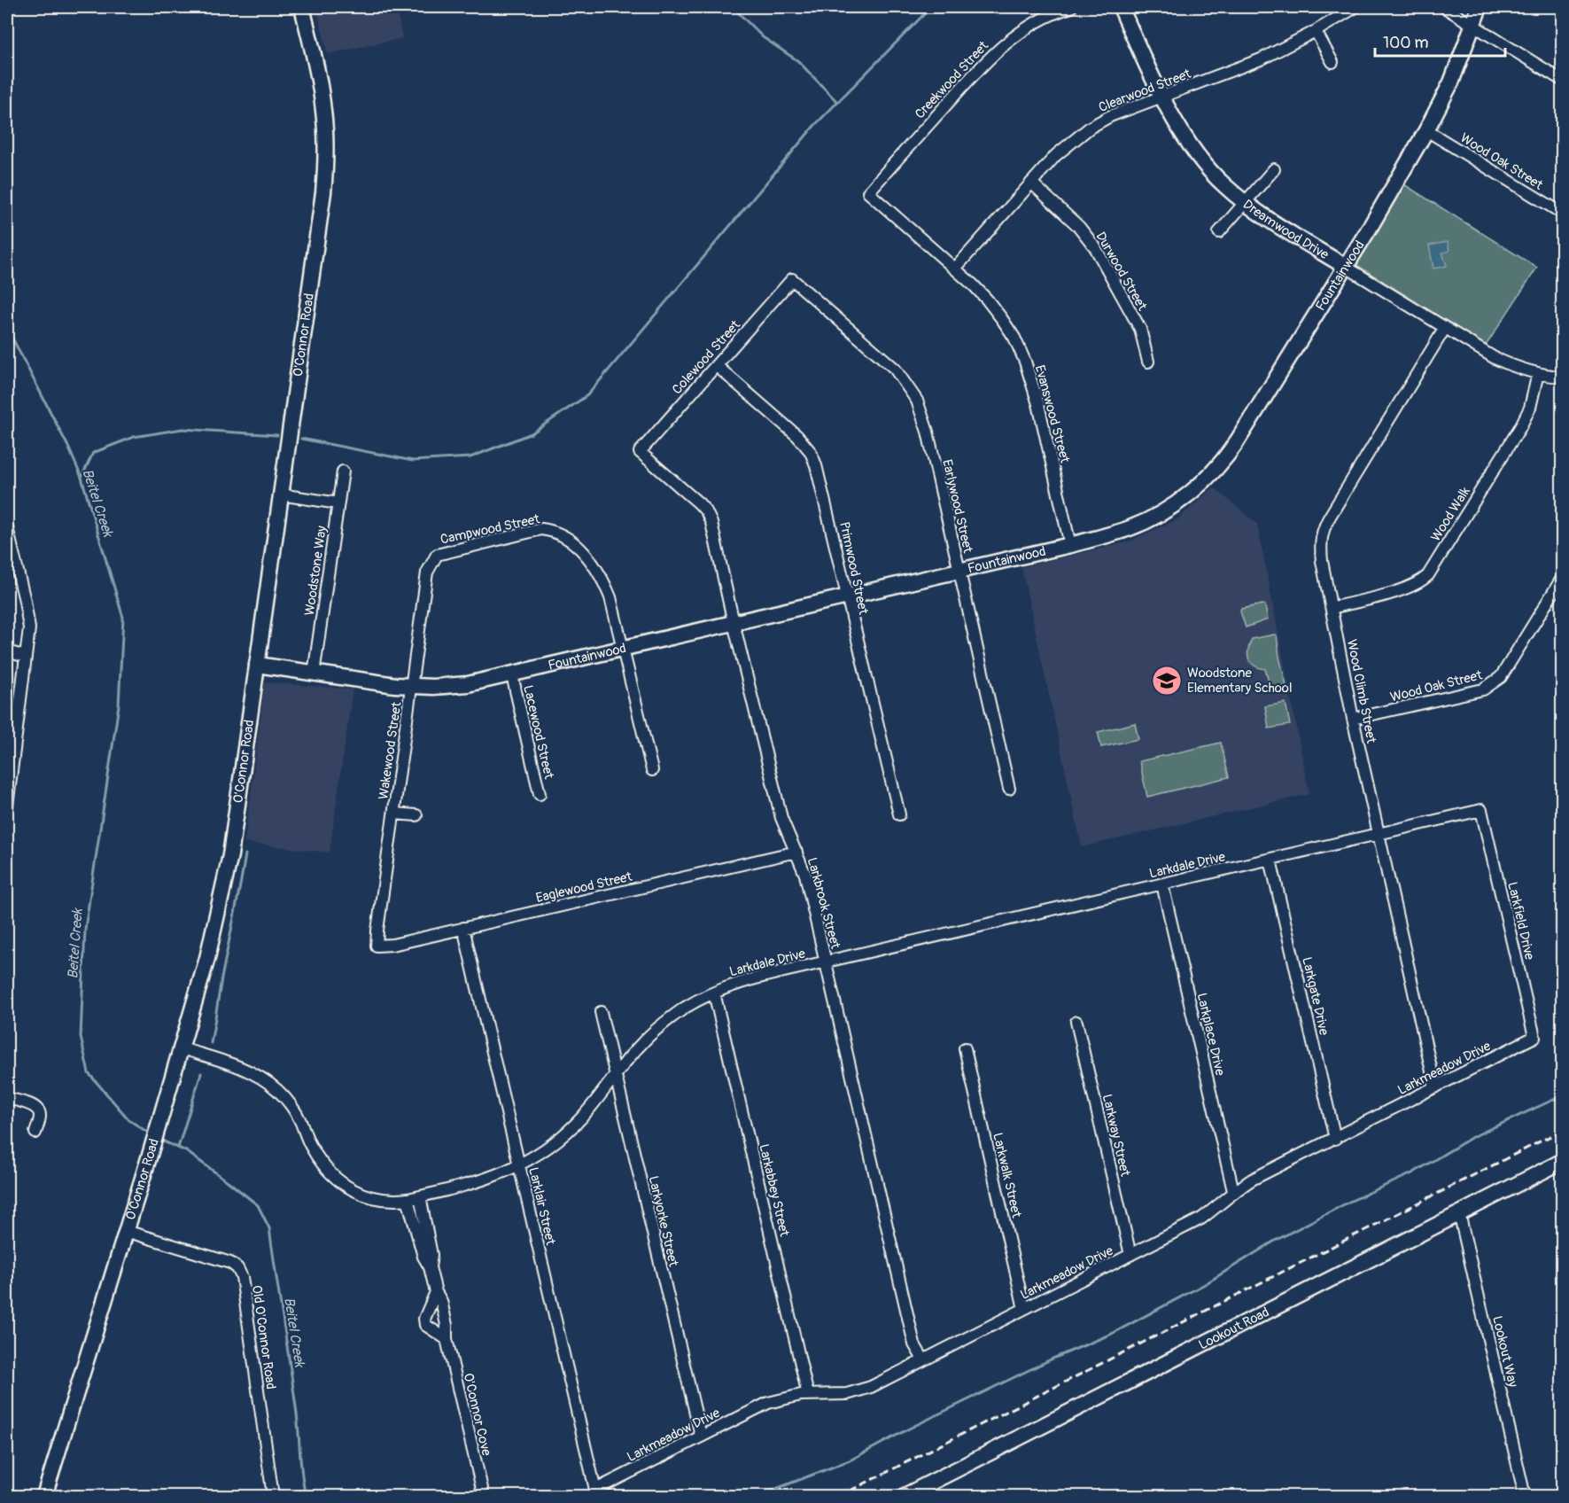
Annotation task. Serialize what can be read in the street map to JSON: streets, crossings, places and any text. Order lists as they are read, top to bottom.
{
  "streets": {
    "street": [
      "Creekwood Street",
      "Clearwood Street",
      "Wood Oak Street",
      "Dreamwood Drive",
      "Durwood Street",
      "Fountainwood",
      "O'Connor Road",
      "Colewood Street",
      "Evanswood Street",
      "Earlywood Street",
      "Wood Walk",
      "Campwood Street",
      "Primwood Street",
      "Woodstone Way",
      "Wood Climb Street",
      "Lacewood Street",
      "Wakewood Street",
      "Larkdale Drive",
      "Eaglewood Street",
      "Larkbrook Street",
      "Larkfield Drive",
      "Larkgate Drive",
      "Larkplace Drive",
      "Larkmeadow Drive",
      "Larkway Street",
      "Larkwalk Street",
      "Larkabbey Street",
      "Larklair Street",
      "Larkyorke Street",
      "Lookout Road",
      "Old O'Connor Road",
      "Lookout Way",
      "O'Connor Cove"
    ]
  },
  "crossings": [
    ["Creekwood Street", "Evanswood Street"],
    ["Clearwood Street", "Dreamwood Drive"],
    ["Clearwood Street", "Durwood Street"],
    ["Clearwood Street", "Evanswood Street"],
    ["Wood Oak Street", "Fountainwood"],
    ["Wood Oak Street", "Wood Climb Street"],
    ["Dreamwood Drive", "Fountainwood"],
    ["Dreamwood Drive", "Wood Walk"],
    ["Dreamwood Drive", "Wood Climb Street"],
    ["Fountainwood", "O'Connor Road"],
    ["Fountainwood", "Evanswood Street"],
    ["Fountainwood", "Earlywood Street"],
    ["Fountainwood", "Campwood Street"],
    ["Fountainwood", "Primwood Street"],
    ["Fountainwood", "Woodstone Way"],
    ["Fountainwood", "Lacewood Street"],
    ["Fountainwood", "Wakewood Street"],
    ["Fountainwood", "Larkbrook Street"],
    ["O'Connor Road", "Larkdale Drive"],
    ["O'Connor Road", "Old O'Connor Road"],
    ["Colewood Street", "Earlywood Street"],
    ["Colewood Street", "Primwood Street"],
    ["Colewood Street", "Larkbrook Street"],
    ["Wood Walk", "Wood Climb Street"],
    ["Campwood Street", "Wakewood Street"],
    ["Wood Climb Street", "Larkdale Drive"],
    ["Wood Climb Street", "Larkmeadow Drive"],
    ["Wakewood Street", "Eaglewood Street"],
    ["Larkdale Drive", "Larkbrook Street"],
    ["Larkdale Drive", "Larkfield Drive"],
    ["Larkdale Drive", "Larkgate Drive"],
    ["Larkdale Drive", "Larkplace Drive"],
    ["Larkdale Drive", "Larkabbey Street"],
    ["Larkdale Drive", "Larklair Street"],
    ["Larkdale Drive", "Larkyorke Street"],
    ["Larkdale Drive", "O'Connor Cove"],
    ["Eaglewood Street", "Larkbrook Street"],
    ["Eaglewood Street", "Larklair Street"],
    ["Larkbrook Street", "Larkmeadow Drive"],
    ["Larkfield Drive", "Larkmeadow Drive"],
    ["Larkgate Drive", "Larkmeadow Drive"],
    ["Larkplace Drive", "Larkmeadow Drive"],
    ["Larkmeadow Drive", "Larkway Street"],
    ["Larkmeadow Drive", "Larkwalk Street"],
    ["Larkmeadow Drive", "Larkabbey Street"],
    ["Larkmeadow Drive", "Larklair Street"],
    ["Larkmeadow Drive", "Larkyorke Street"],
    ["Lookout Road", "Lookout Way"]
  ],
  "water": ["Beitel Creek"],
  "places": {
    "school or university": ["Woodstone Elementary School"]
  },
  "scale_bar": "100 m"
}
